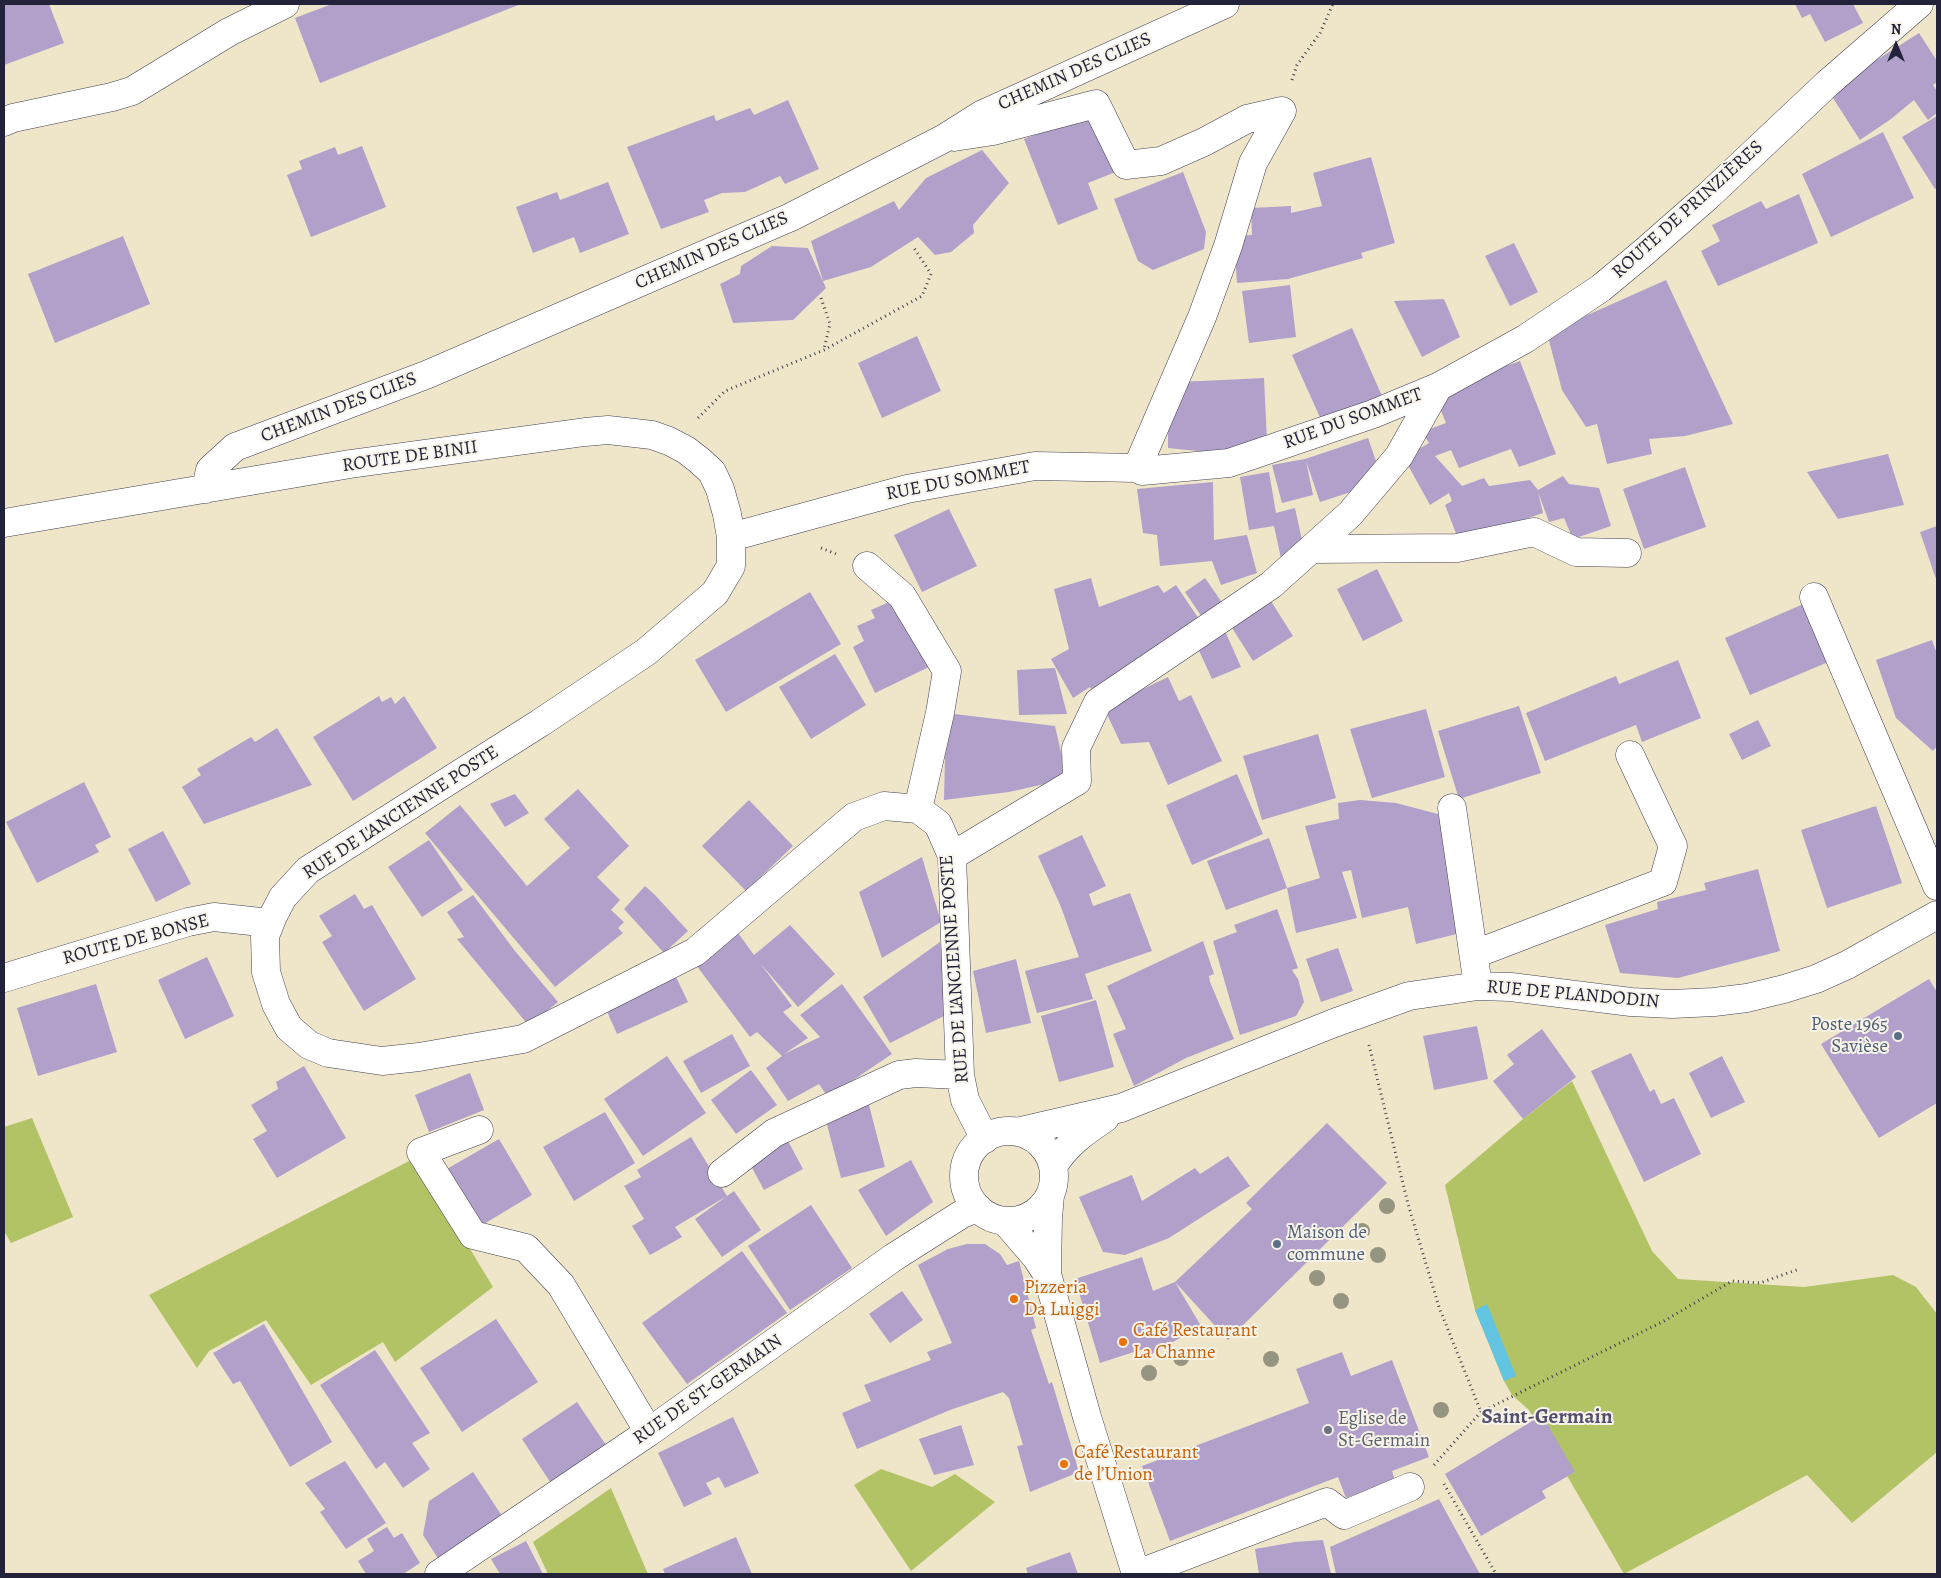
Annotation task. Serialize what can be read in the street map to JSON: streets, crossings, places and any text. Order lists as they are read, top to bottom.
{
  "streets": {
    "street": [
      "CHEMIN DES CLIES",
      "ROUTE DE PRINZIÈRES",
      "RUE DU SOMMET",
      "ROUTE DE BINII",
      "RUE DE L'ANCIENNE POSTE",
      "ROUTE DE BONSE",
      "RUE DE PLANDODIN",
      "RUE DE ST-GERMAIN"
    ]
  },
  "crossings": [
    ["CHEMIN DES CLIES", "ROUTE DE BINII"],
    ["ROUTE DE PRINZIÈRES", "RUE DU SOMMET"],
    ["RUE DU SOMMET", "ROUTE DE BINII"],
    ["RUE DU SOMMET", "RUE DE L'ANCIENNE POSTE"],
    ["ROUTE DE BINII", "RUE DE L'ANCIENNE POSTE"],
    ["RUE DE L'ANCIENNE POSTE", "ROUTE DE BONSE"],
    ["RUE DE L'ANCIENNE POSTE", "RUE DE PLANDODIN"],
    ["RUE DE L'ANCIENNE POSTE", "RUE DE ST-GERMAIN"],
    ["RUE DE PLANDODIN", "RUE DE ST-GERMAIN"]
  ],
  "districts": ["Saint-Germain"],
  "places": [
    "Poste 1965 Savièse",
    "Maison de commune",
    "Pizzeria Da Luiggi",
    "Café Restaurant La Channe",
    "Eglise de St-Germain",
    "Café Restaurant de l’Union"
  ],
  "north": "top"
}
